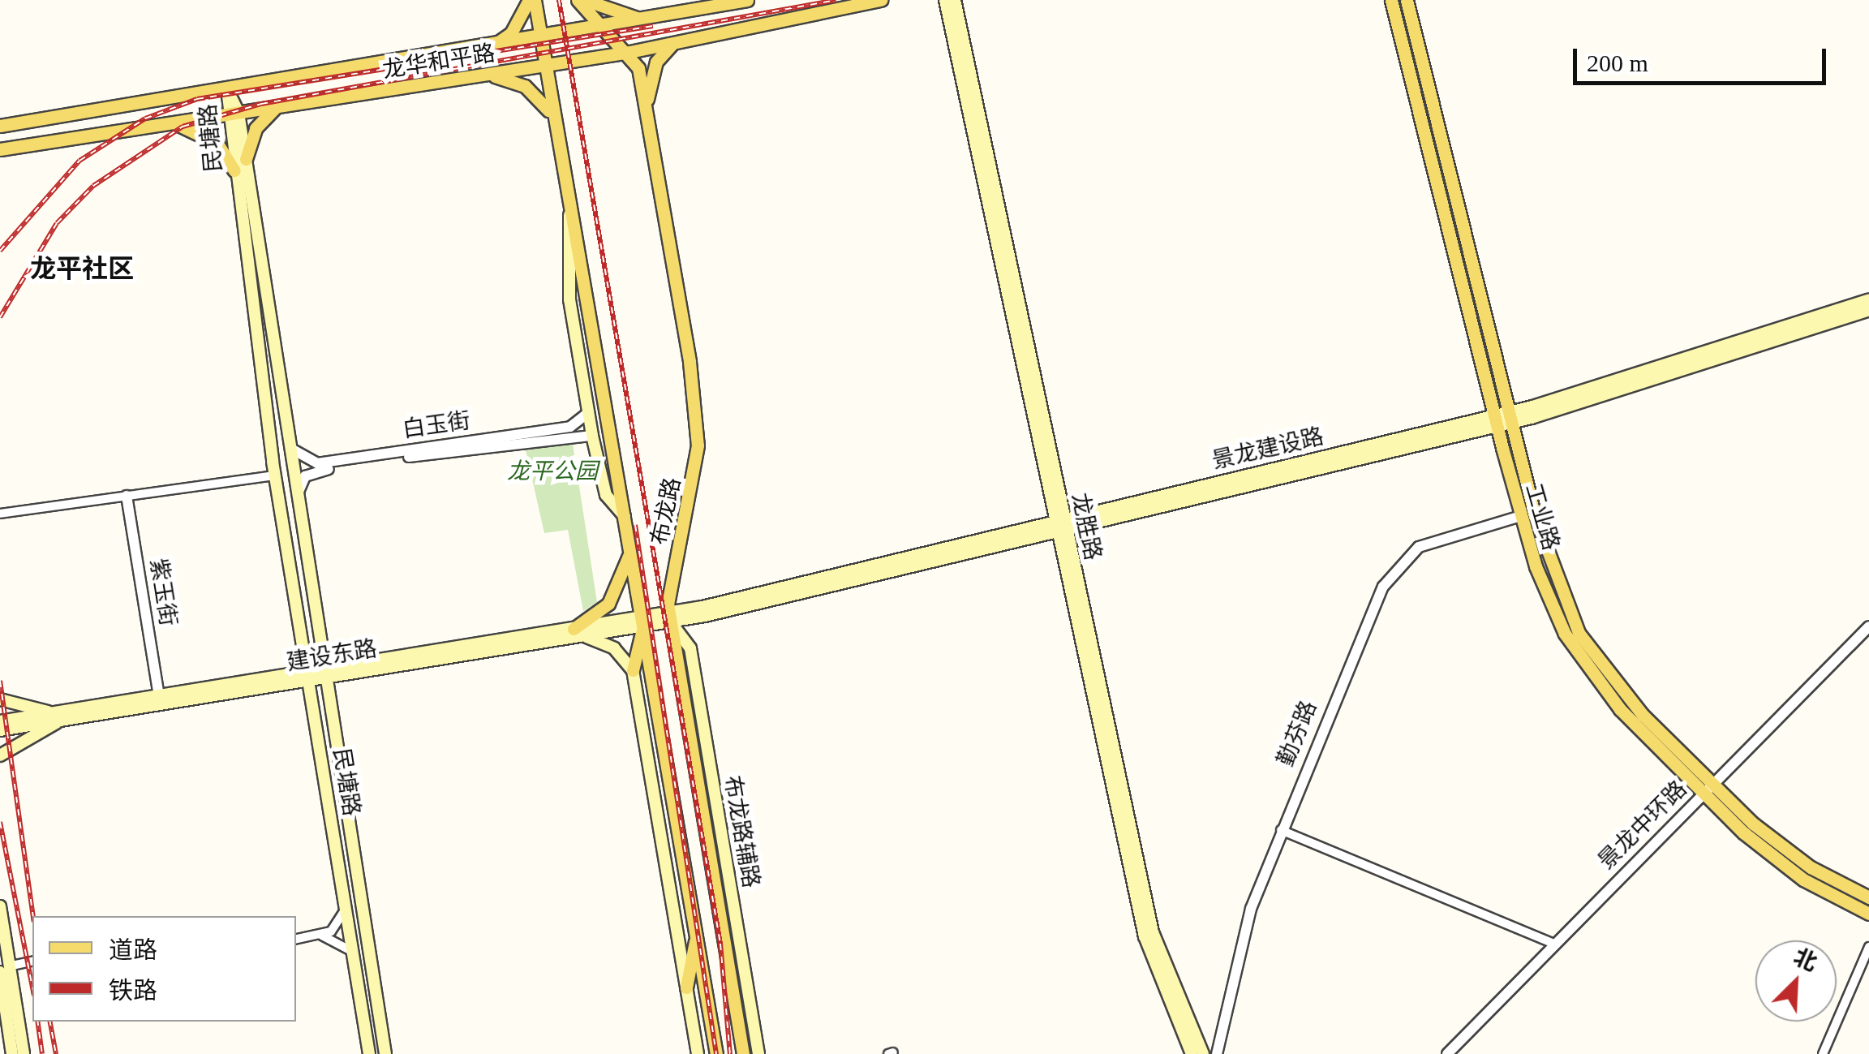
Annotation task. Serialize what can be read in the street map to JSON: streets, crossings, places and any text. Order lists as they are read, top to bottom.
{
  "streets": {
    "main road": [
      "龙华和平路",
      "民塘路",
      "景龙建设路",
      "布龙路",
      "工业路",
      "龙胜路",
      "建设东路",
      "布龙路辅路"
    ],
    "street": [
      "白玉街",
      "紫玉街",
      "勤芬路",
      "景龙中环路"
    ]
  },
  "crossings": [
    ["龙华和平路", "民塘路"],
    ["龙华和平路", "布龙路"],
    ["民塘路", "白玉街"],
    ["民塘路", "建设东路"],
    ["白玉街", "布龙路"],
    ["景龙建设路", "布龙路"],
    ["景龙建设路", "工业路"],
    ["景龙建设路", "龙胜路"],
    ["景龙建设路", "建设东路"],
    ["景龙建设路", "布龙路辅路"],
    ["布龙路", "建设东路"],
    ["布龙路", "布龙路辅路"],
    ["工业路", "勤芬路"],
    ["工业路", "景龙中环路"],
    ["紫玉街", "建设东路"],
    ["建设东路", "布龙路辅路"]
  ],
  "districts": ["龙平社区"],
  "parks": ["龙平公园"],
  "legend": ["道路", "铁路"],
  "scale_bar": "200 m",
  "north": "top right"
}
